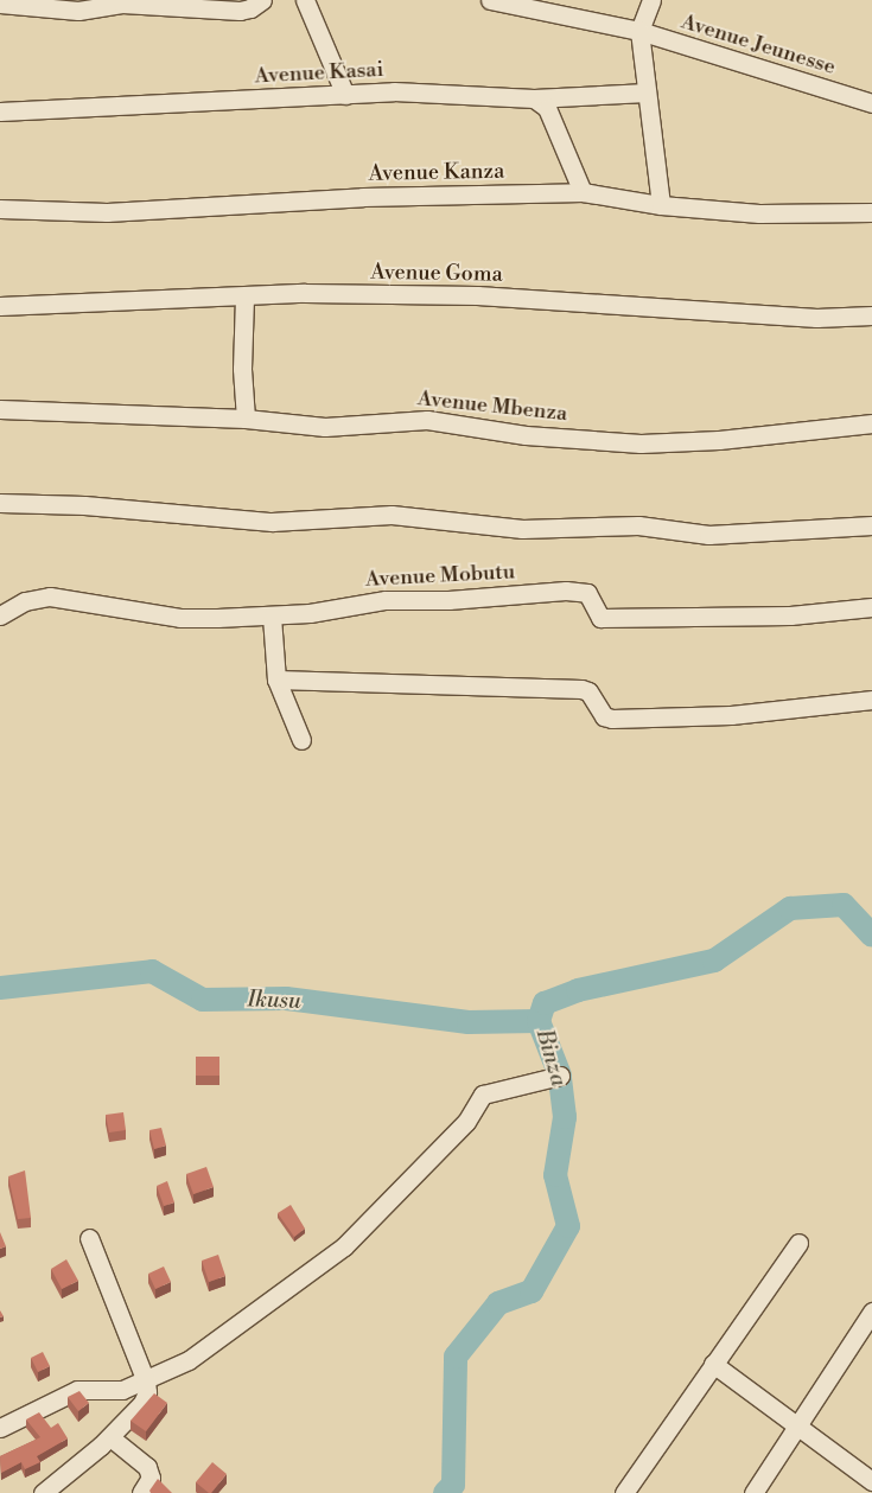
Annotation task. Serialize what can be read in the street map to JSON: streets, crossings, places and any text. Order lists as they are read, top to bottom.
{
  "streets": {
    "street": [
      "Avenue Jeunesse",
      "Avenue Kasai",
      "Avenue Kanza",
      "Avenue Goma",
      "Avenue Mbenza",
      "Avenue Mobutu"
    ]
  },
  "water": ["Ikusu", "Binza"]
}
